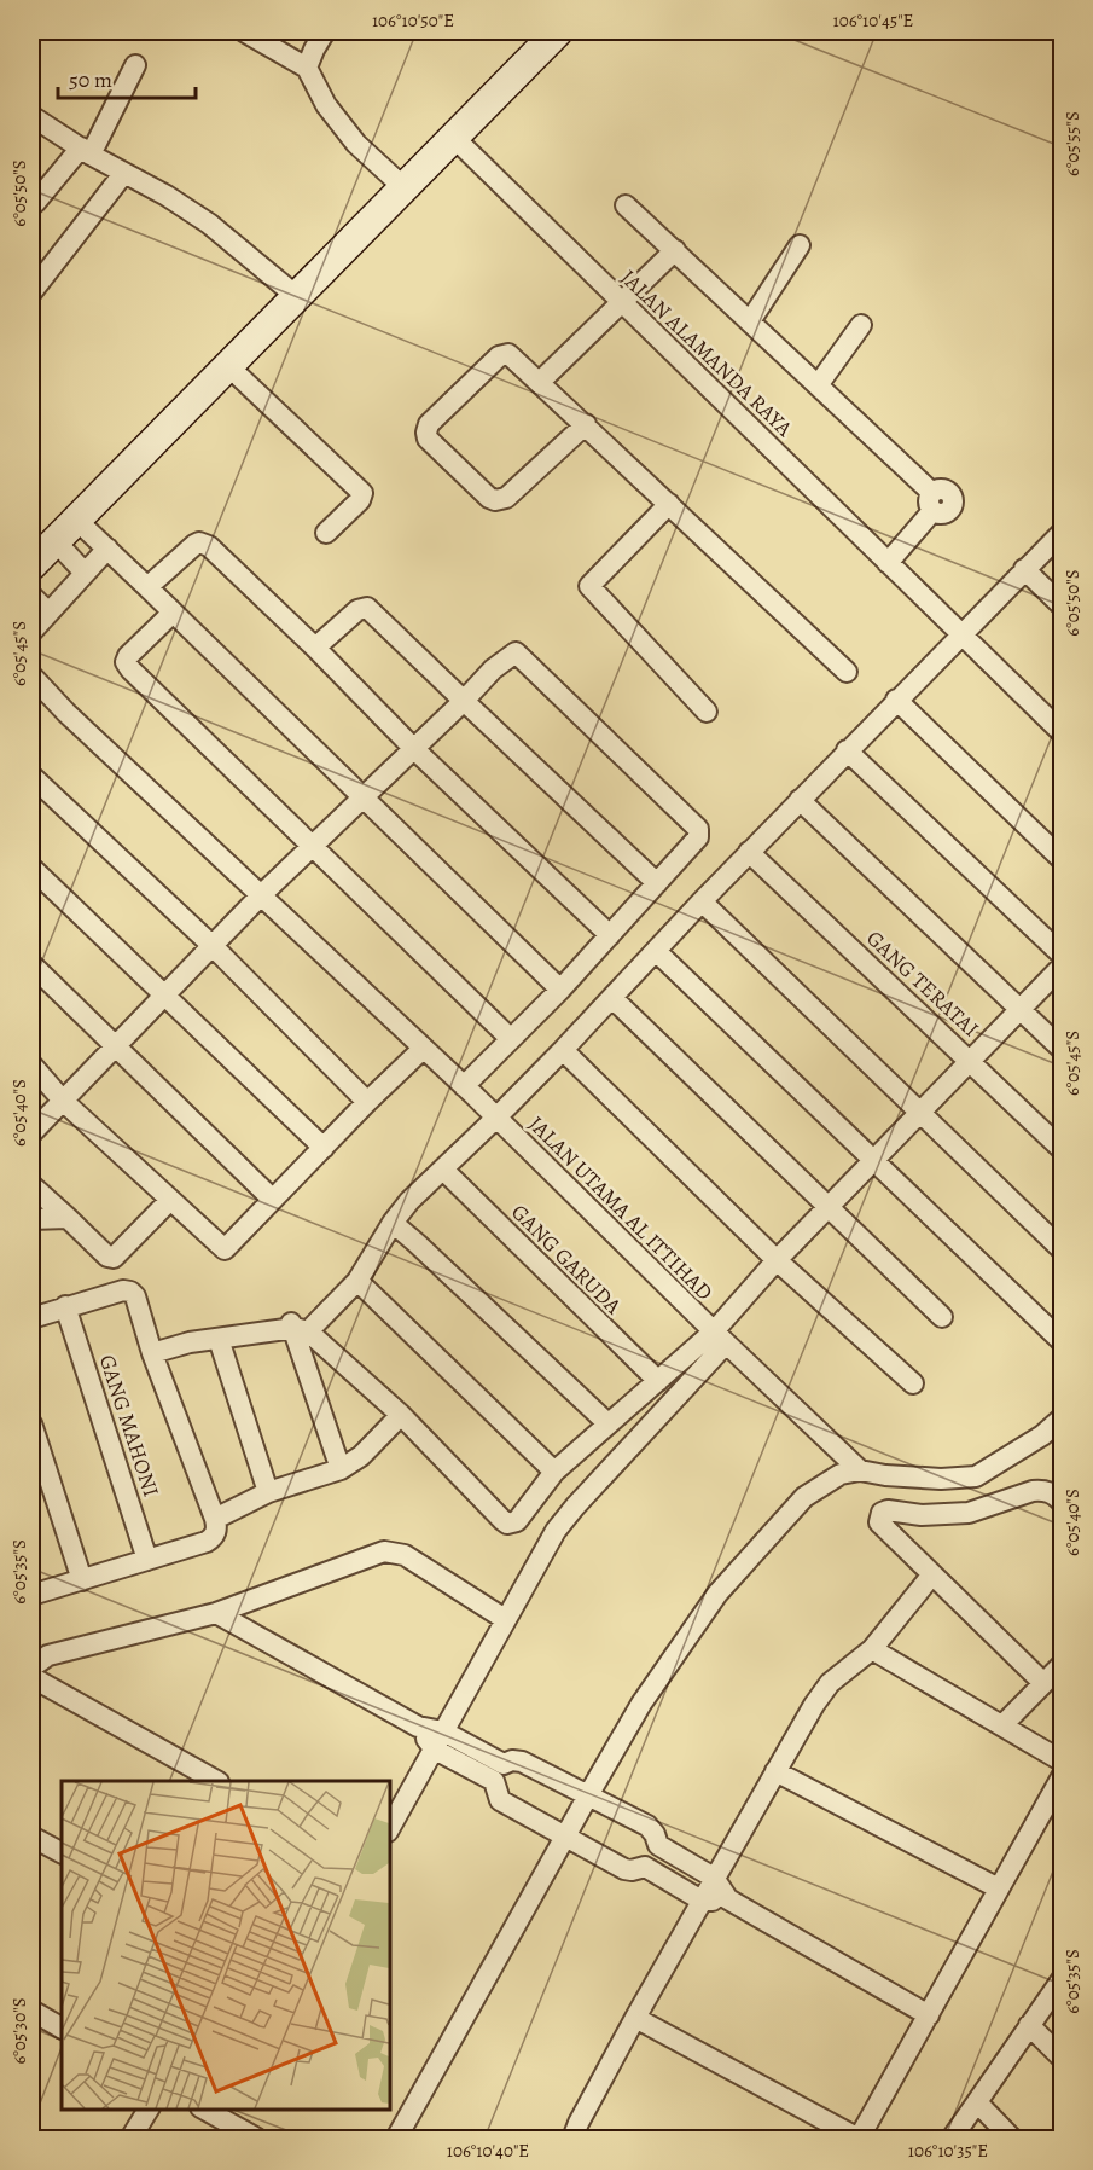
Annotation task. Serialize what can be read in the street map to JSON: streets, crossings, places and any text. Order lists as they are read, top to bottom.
{
  "streets": {
    "street": [
      "JALAN ALAMANDA RAYA",
      "GANG TERATAI",
      "JALAN UTAMA AL ITTIHAD",
      "GANG GARUDA",
      "GANG MAHONI"
    ]
  },
  "scale_bar": "50 m",
  "coordinates": [
    "106°10'50\"E",
    "106°10'45\"E",
    "6°05'55\"S",
    "6°05'50\"S",
    "6°05'45\"S",
    "6°05'40\"S",
    "6°05'35\"S",
    "6°05'30\"S",
    "106°10'40\"E",
    "106°10'35\"E"
  ]
}
